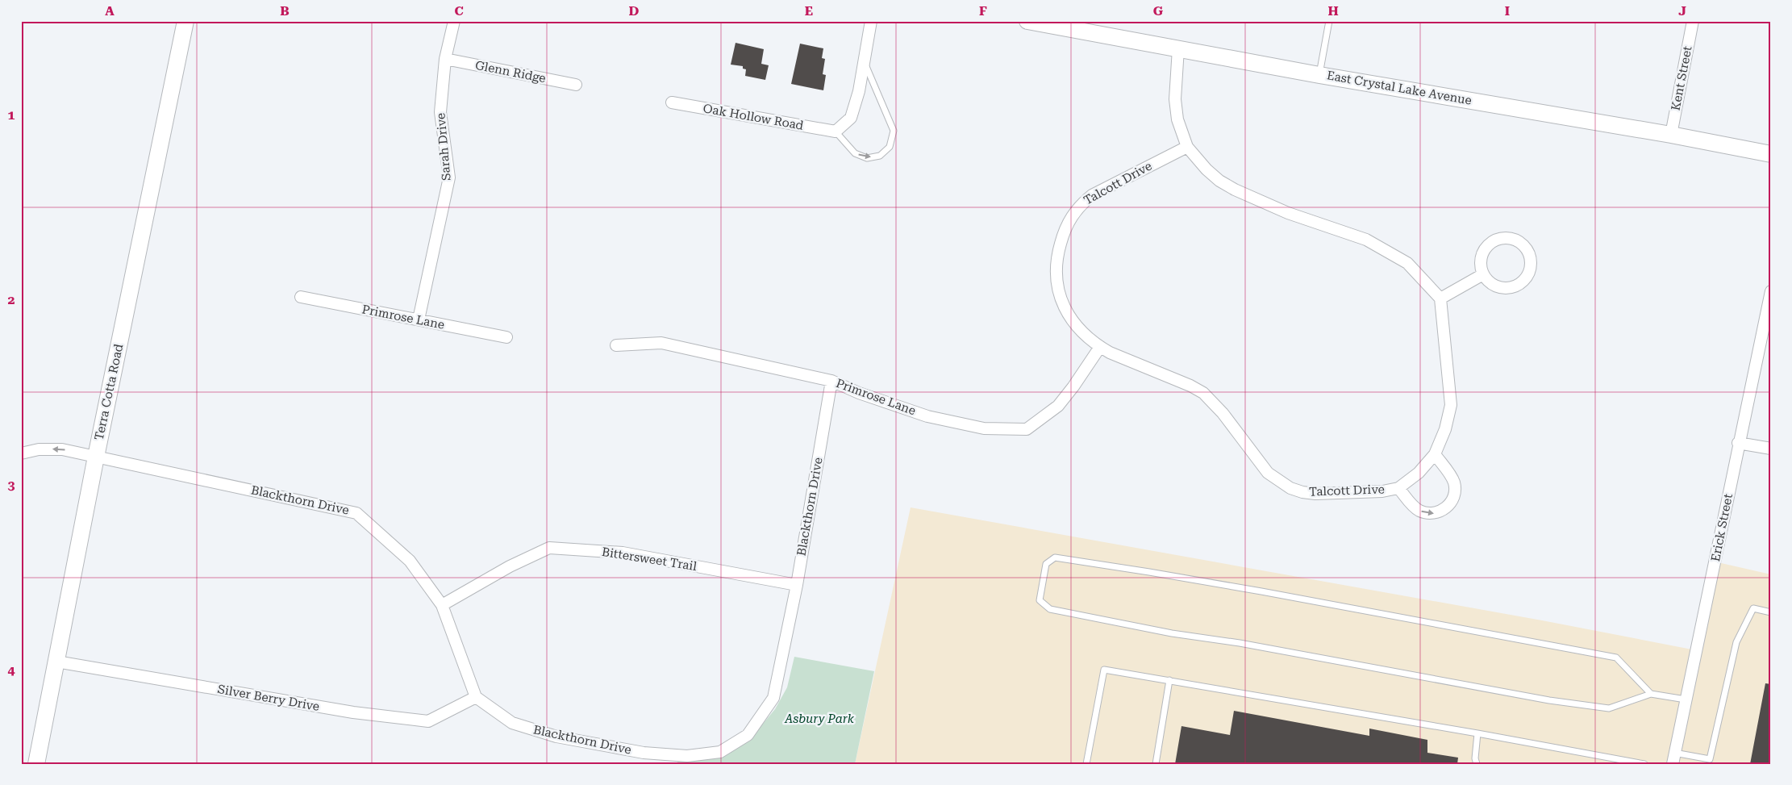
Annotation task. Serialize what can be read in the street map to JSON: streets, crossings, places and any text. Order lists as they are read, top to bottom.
{
  "streets": {
    "street": [
      "Glenn Ridge",
      "Kent Street",
      "East Crystal Lake Avenue",
      "Oak Hollow Road",
      "Sarah Drive",
      "Talcott Drive",
      "Primrose Lane",
      "Terra Cotta Road",
      "Blackthorn Drive",
      "Erick Street",
      "Bittersweet Trail",
      "Silver Berry Drive"
    ]
  },
  "crossings": [
    ["Glenn Ridge", "Sarah Drive"],
    ["Kent Street", "East Crystal Lake Avenue"],
    ["Sarah Drive", "Primrose Lane"],
    ["Talcott Drive", "Primrose Lane"],
    ["Primrose Lane", "Blackthorn Drive"],
    ["Terra Cotta Road", "Blackthorn Drive"],
    ["Terra Cotta Road", "Silver Berry Drive"],
    ["Blackthorn Drive", "Bittersweet Trail"],
    ["Blackthorn Drive", "Silver Berry Drive"]
  ],
  "parks": ["Asbury Park"],
  "grid": {
    "columns": [
      "A",
      "B",
      "C",
      "D",
      "E",
      "F",
      "G",
      "H",
      "I",
      "J"
    ],
    "rows": [
      "1",
      "2",
      "3",
      "4"
    ]
  }
}
